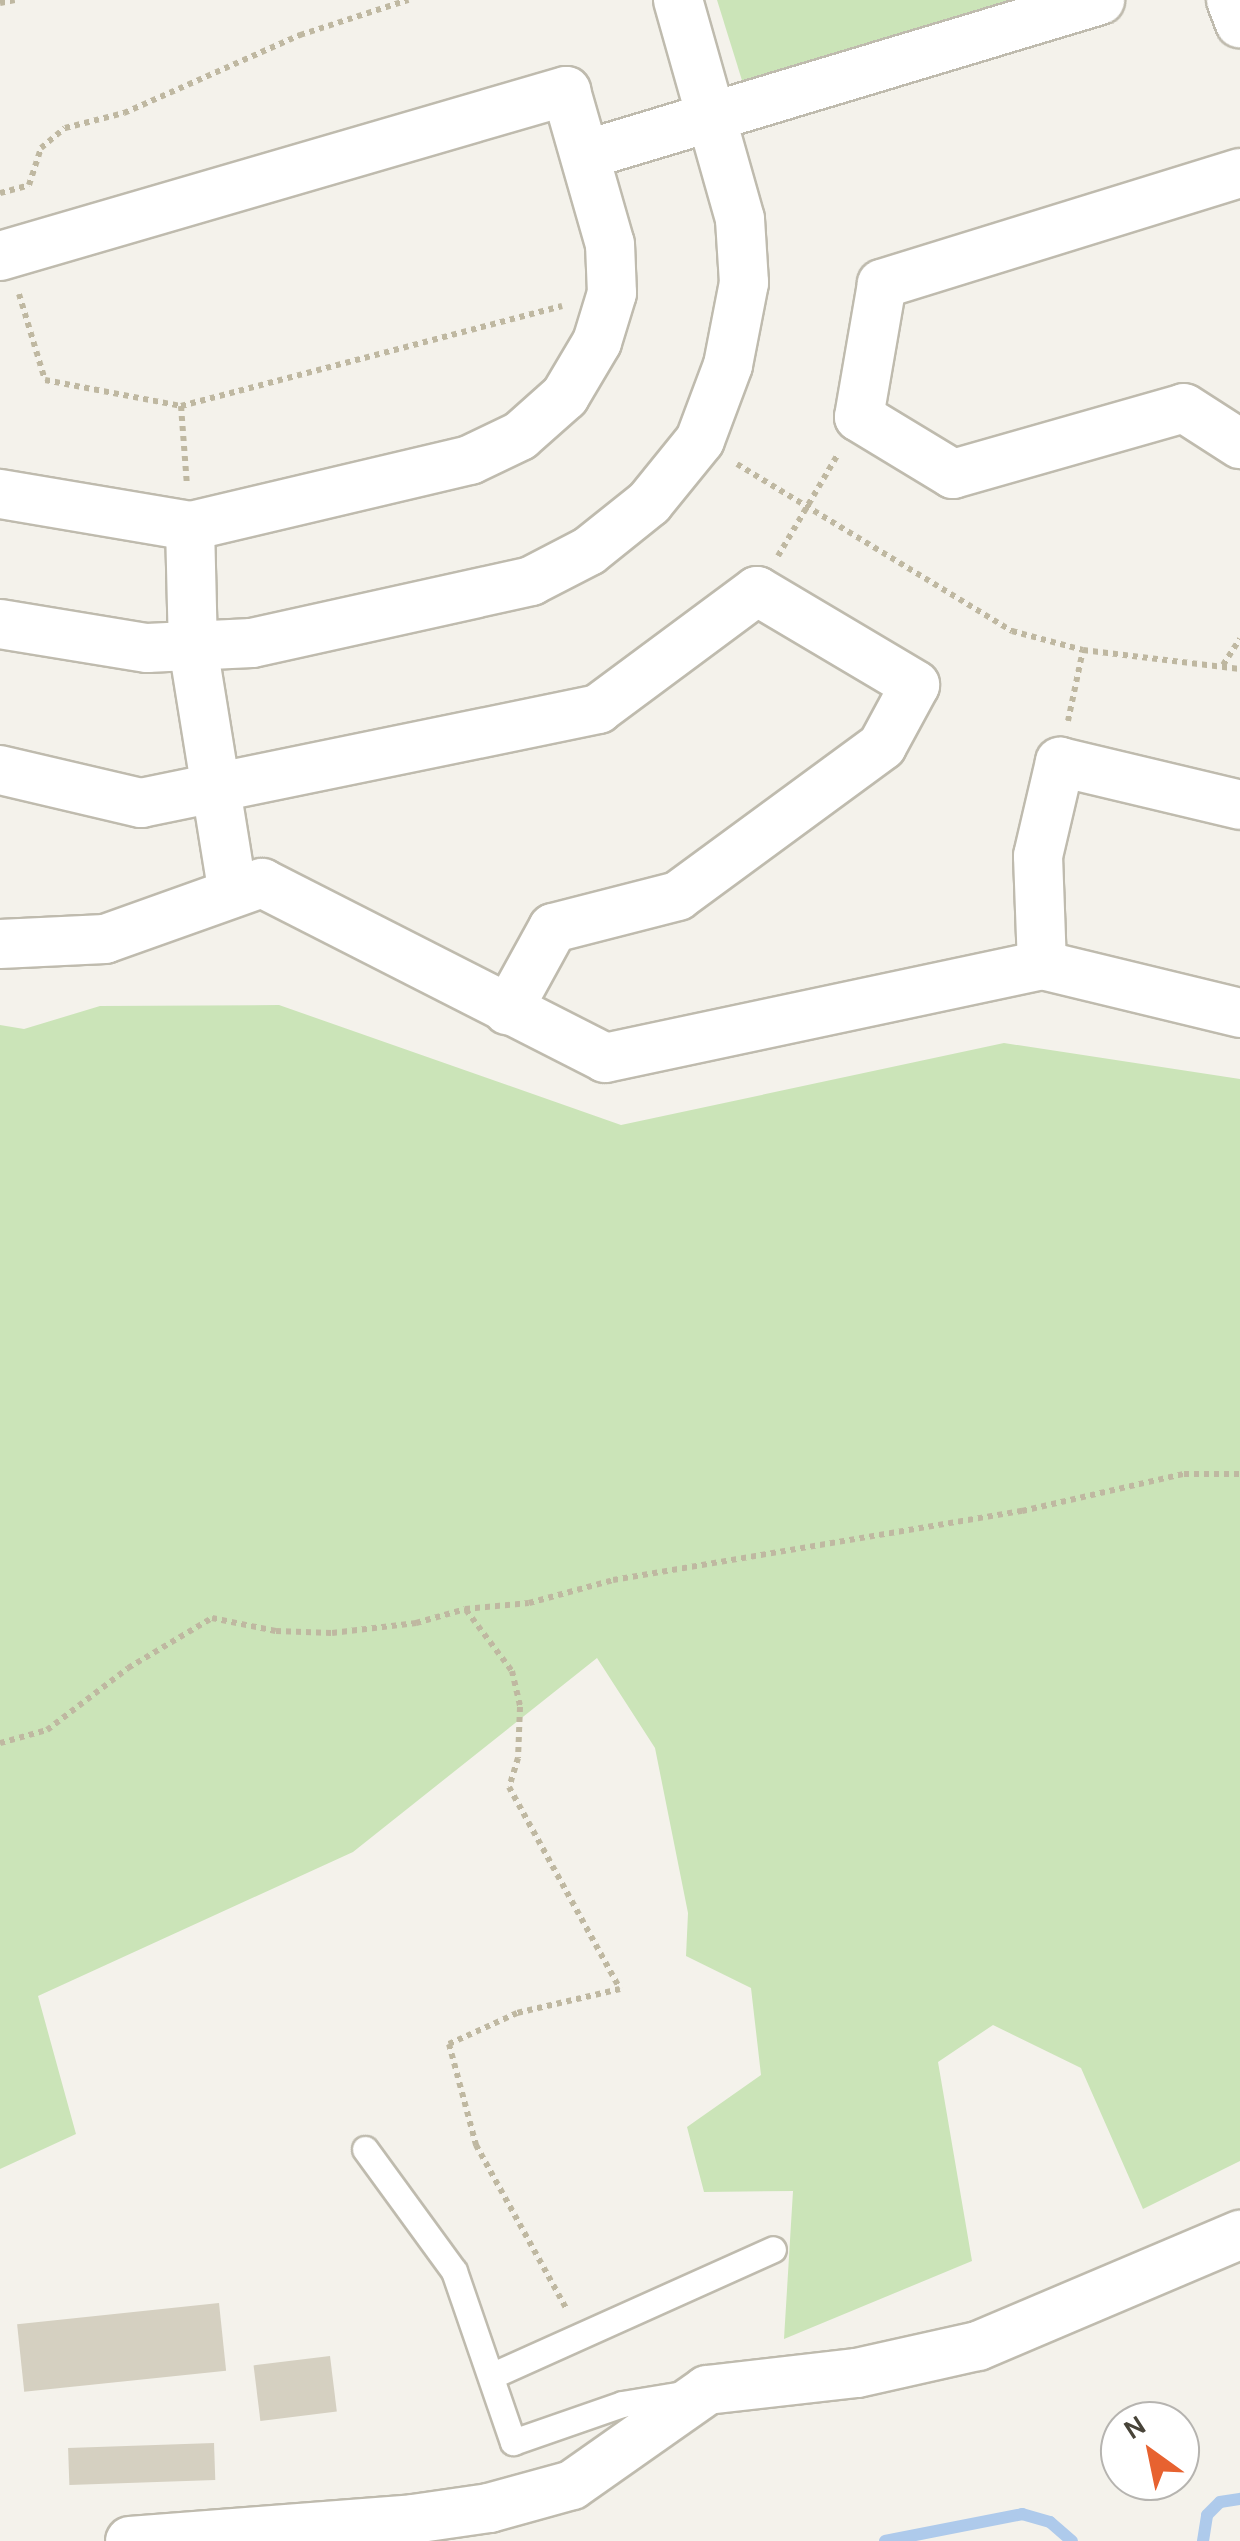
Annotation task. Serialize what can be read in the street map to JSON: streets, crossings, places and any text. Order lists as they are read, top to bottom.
{
  "north": "top left"
}
